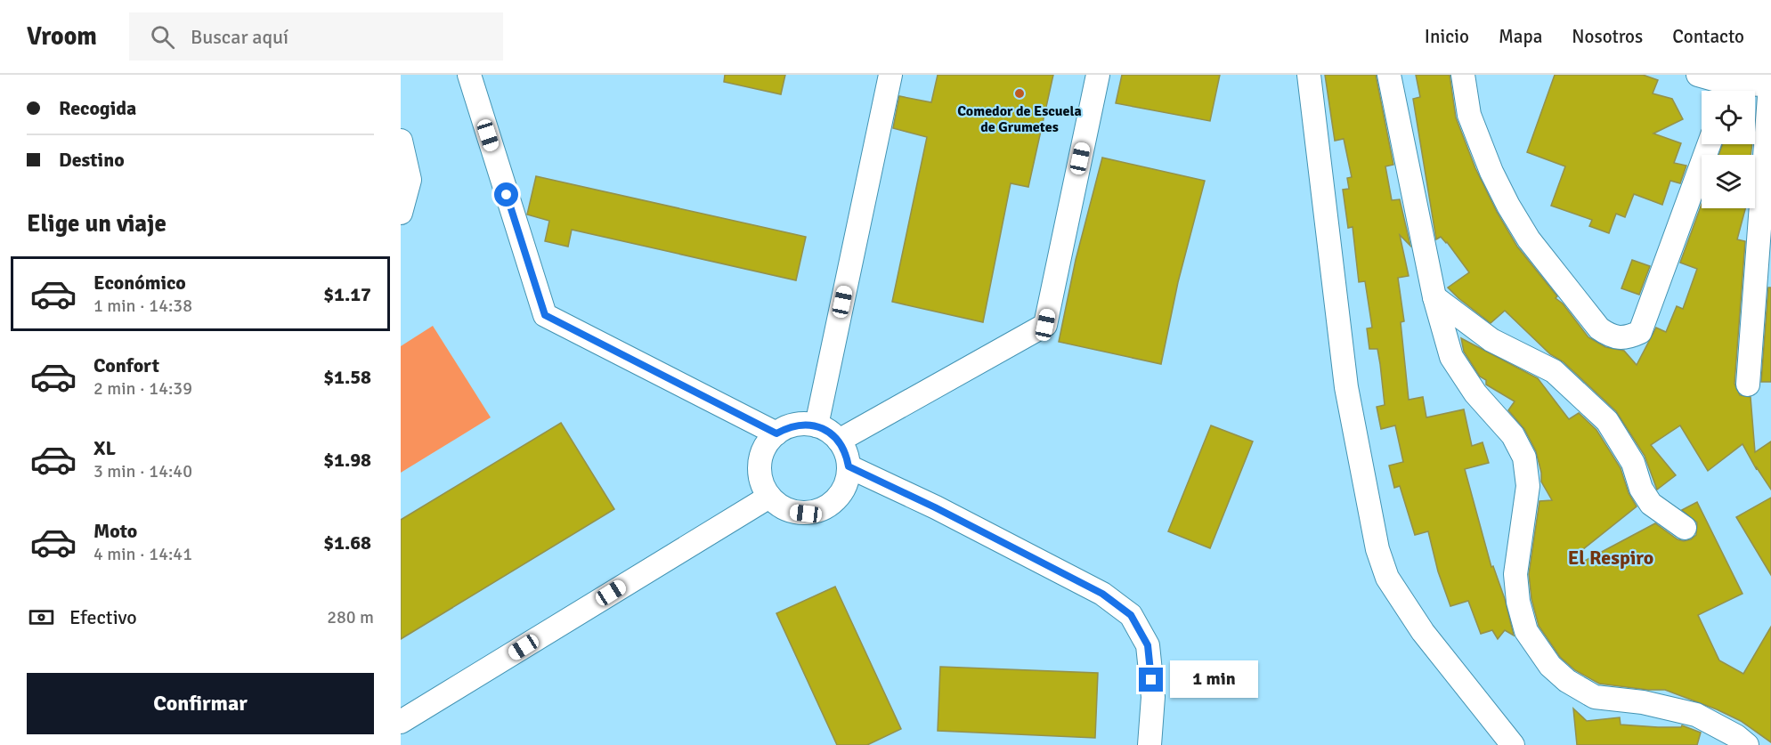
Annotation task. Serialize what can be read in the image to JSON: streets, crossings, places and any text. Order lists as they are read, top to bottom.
{
  "districts": ["El Respiro"],
  "places": ["Comedor de Escuela de Grumetes"],
  "page": {
    "header": "Vroom",
    "search": "Buscar aquí",
    "nav": [
      "Inicio",
      "Mapa",
      "Nosotros",
      "Contacto"
    ],
    "banner": ["Recogida", "Destino"],
    "heading": "Elige un viaje",
    "list": [
      {
        "name": "Económico",
        "note": "1 min · 14:38",
        "value": "$1.17"
      },
      {
        "name": "Confort",
        "note": "2 min · 14:39",
        "value": "$1.58"
      },
      {
        "name": "XL",
        "note": "3 min · 14:40",
        "value": "$1.98"
      },
      {
        "name": "Moto",
        "note": "4 min · 14:41",
        "value": "$1.68"
      }
    ],
    "pay": ["Efectivo", "280 m"],
    "bubble": "1 min",
    "buttons": "Confirmar"
  }
}
